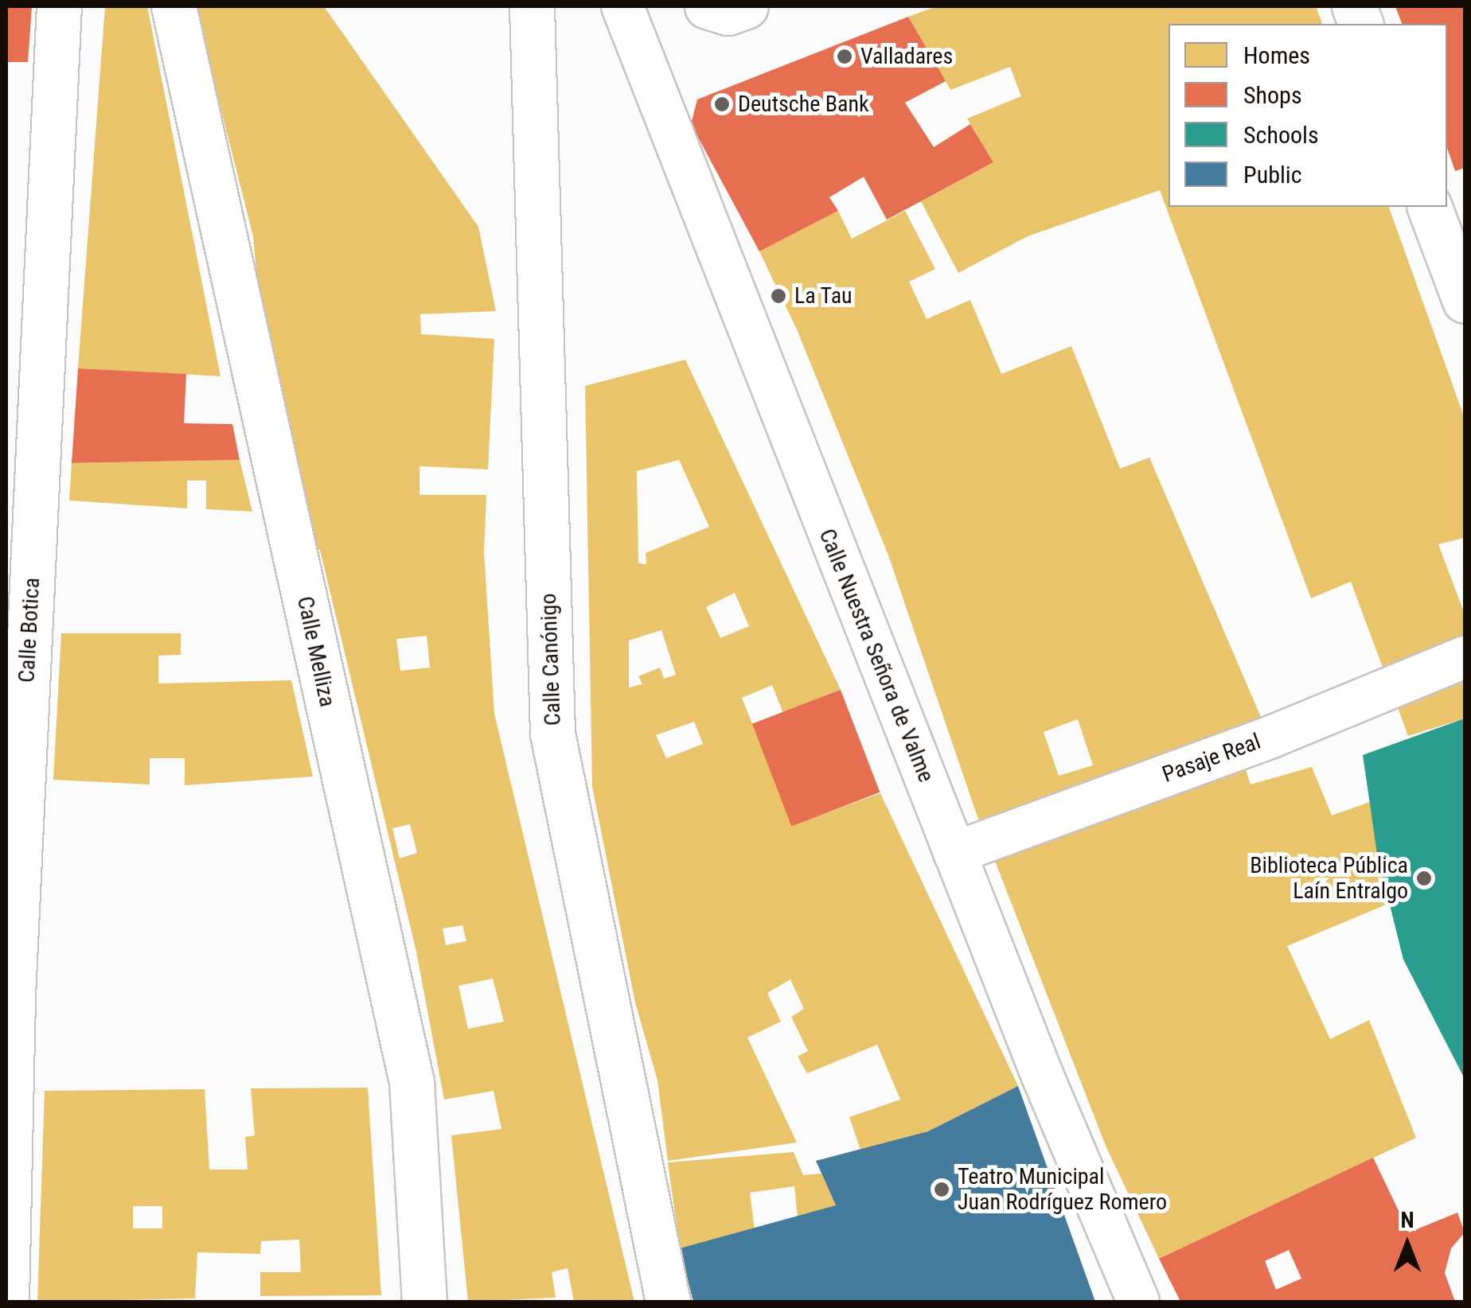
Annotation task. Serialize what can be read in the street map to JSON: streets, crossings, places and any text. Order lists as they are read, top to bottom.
{
  "streets": {
    "street": [
      "Calle Botica",
      "Calle Melliza",
      "Calle Nuestra Señora de Valme",
      "Calle Canónigo",
      "Pasaje Real"
    ]
  },
  "crossings": [
    ["Calle Nuestra Señora de Valme", "Pasaje Real"]
  ],
  "places": [
    "Valladares",
    "Deutsche Bank",
    "La Tau",
    "Biblioteca Pública Laín Entralgo",
    "Teatro Municipal Juan Rodríguez Romero"
  ],
  "legend": [
    "Homes",
    "Shops",
    "Schools",
    "Public"
  ],
  "north": "top"
}
